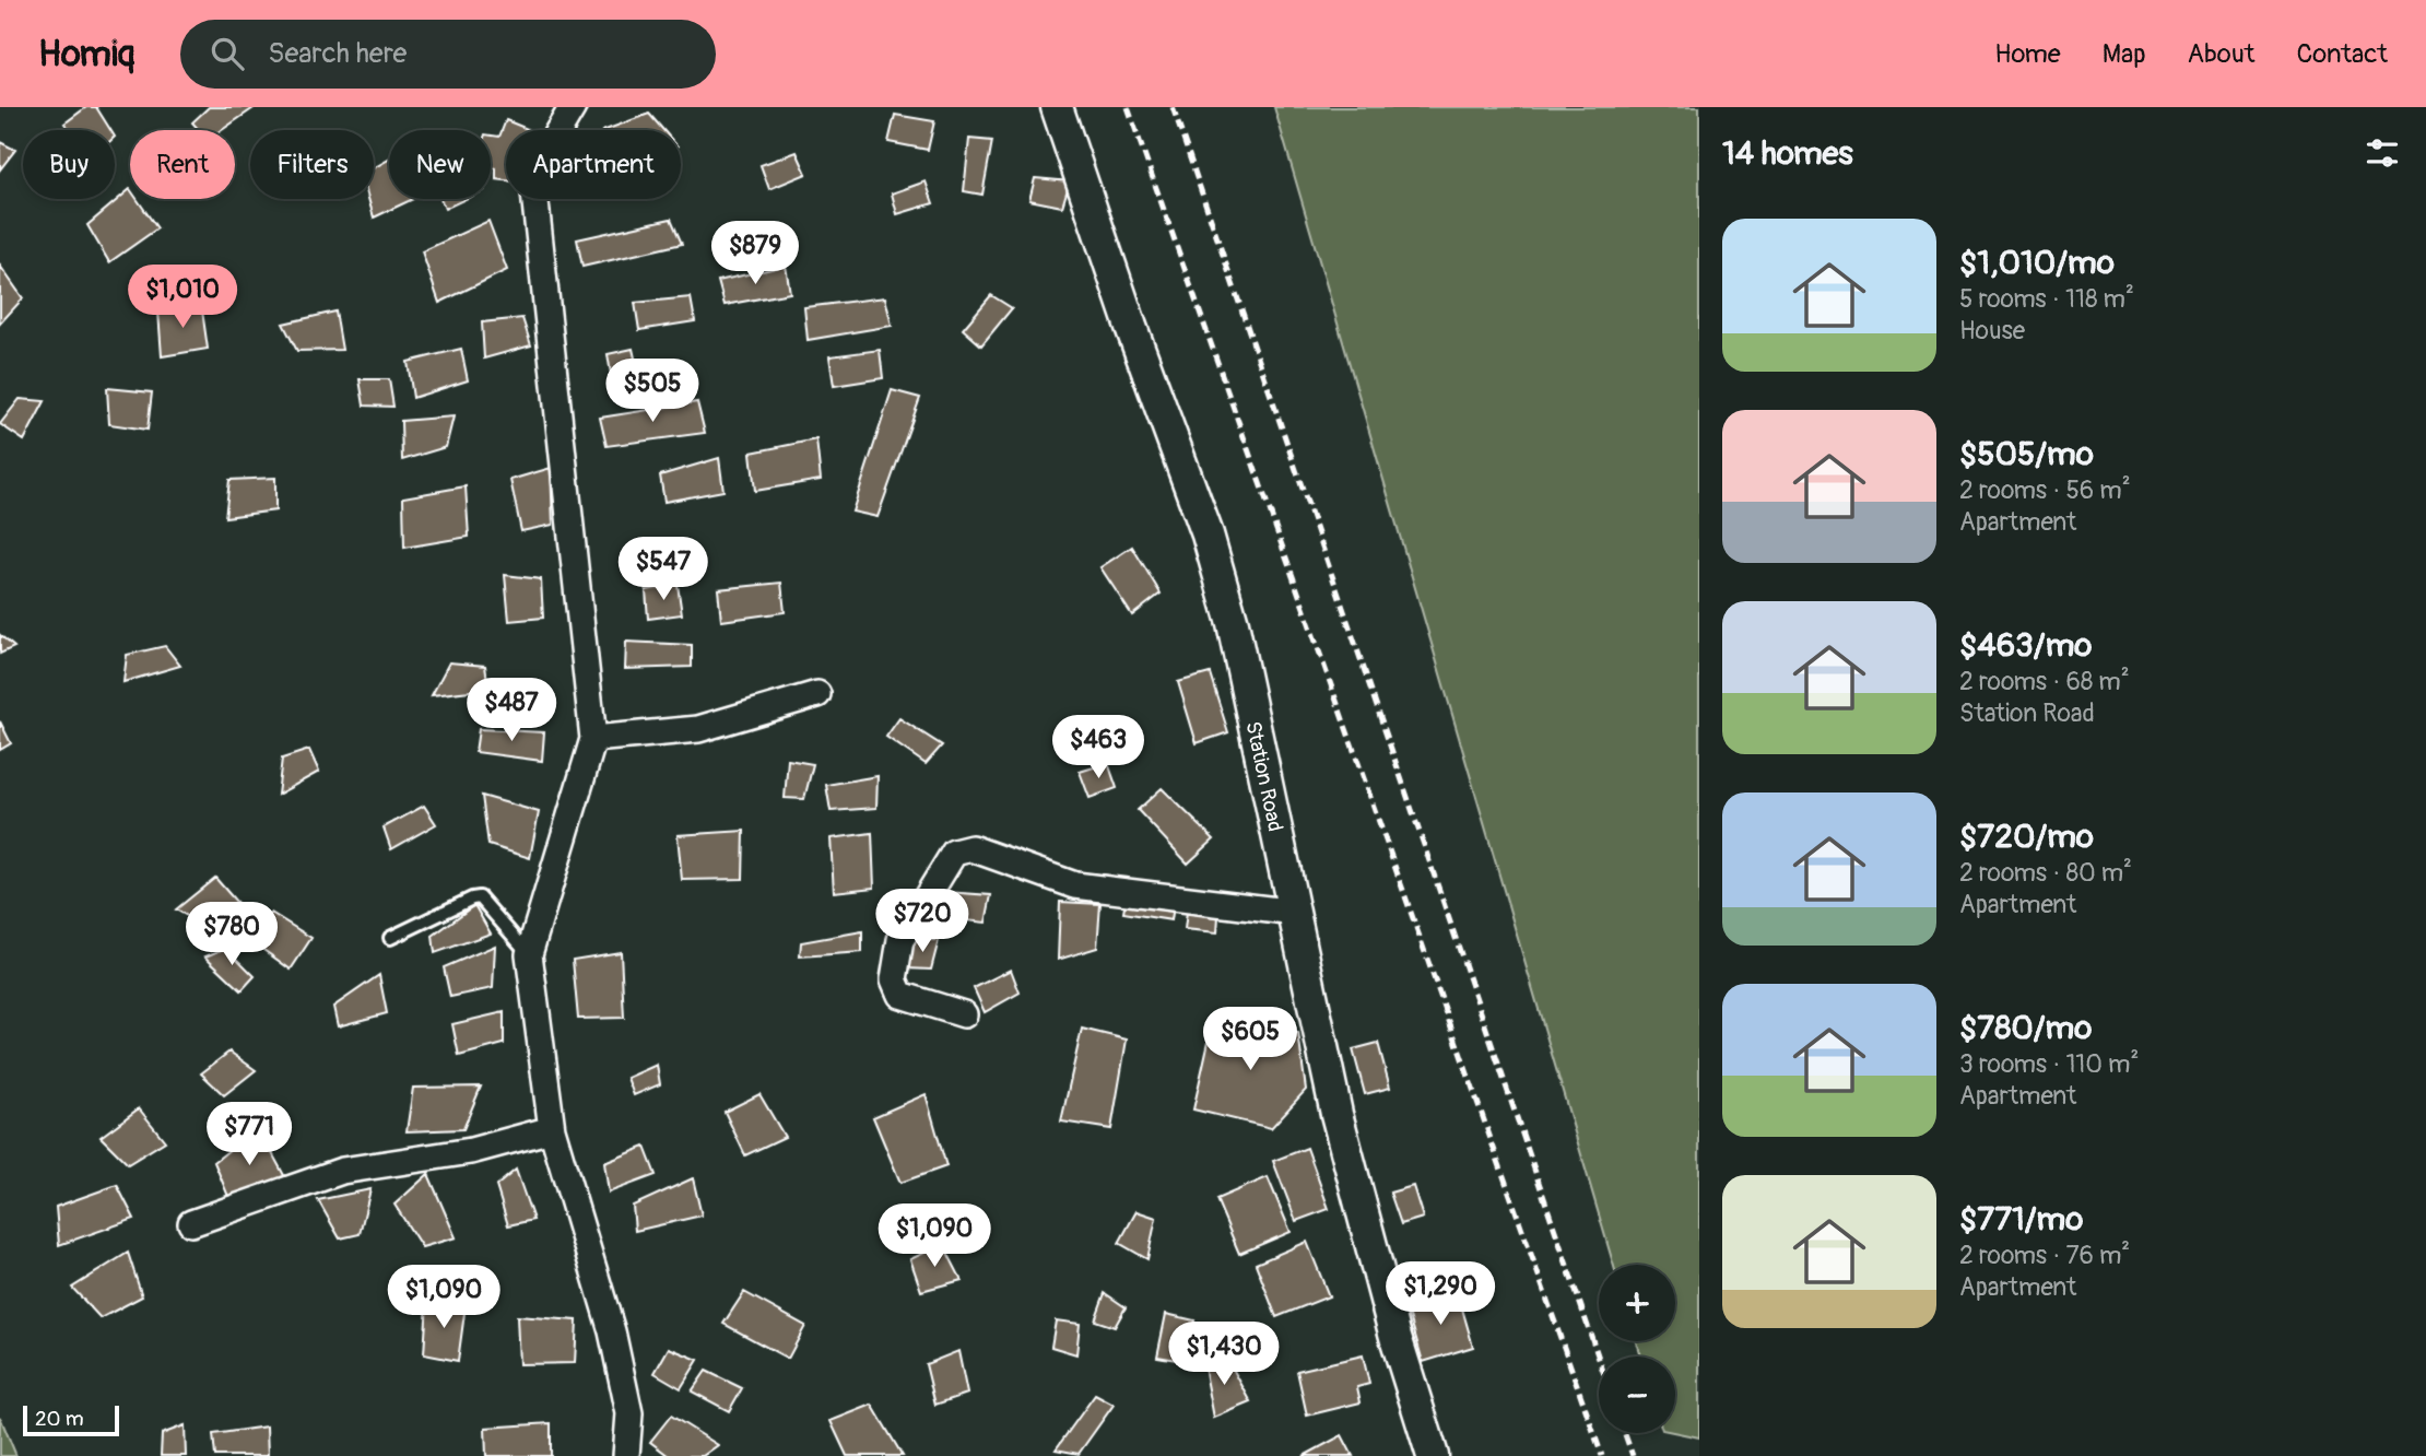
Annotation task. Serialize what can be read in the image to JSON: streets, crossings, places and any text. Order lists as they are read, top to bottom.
{
  "streets": {
    "street": ["Station Road"]
  },
  "scale_bar": "20 m",
  "page": {
    "header": "Homiq",
    "search": "Search here",
    "nav": [
      "Home",
      "Map",
      "About",
      "Contact"
    ],
    "heading": "14 homes",
    "chip": [
      "Buy",
      "Rent",
      "Filters",
      "New",
      "Apartment"
    ],
    "list": [
      {
        "name": "$1,010/mo",
        "note": "5 rooms · 118 m² · House"
      },
      {
        "name": "$505/mo",
        "note": "2 rooms · 56 m² · Apartment"
      },
      {
        "name": "$463/mo",
        "note": "2 rooms · 68 m² · Station Road"
      },
      {
        "name": "$720/mo",
        "note": "2 rooms · 80 m² · Apartment"
      },
      {
        "name": "$780/mo",
        "note": "3 rooms · 110 m² · Apartment"
      },
      {
        "name": "$771/mo",
        "note": "2 rooms · 76 m² · Apartment"
      }
    ],
    "price": [
      "$879",
      "$1,010",
      "$505",
      "$547",
      "$487",
      "$463",
      "$720",
      "$780",
      "$605",
      "$771",
      "$1,090",
      "$1,290",
      "$1,090",
      "$1,430"
    ],
    "map_buttons": ["+", "−"],
    "scale": "20 m"
  }
}
